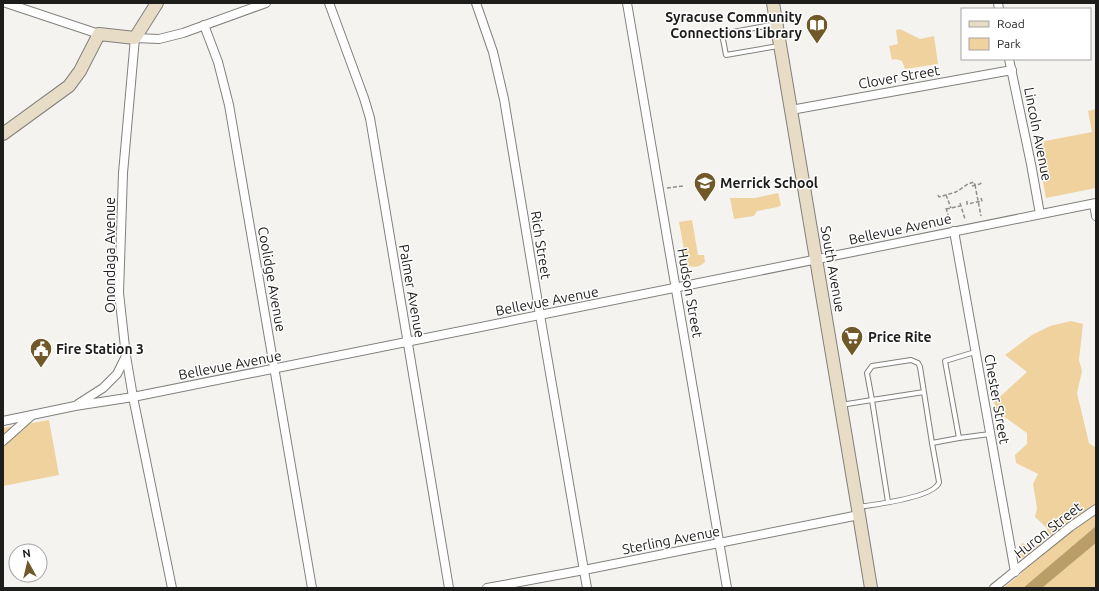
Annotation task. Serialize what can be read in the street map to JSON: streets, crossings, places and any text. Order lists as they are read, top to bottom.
{
  "streets": {
    "main road": ["South Avenue"],
    "street": [
      "Clover Street",
      "Lincoln Avenue",
      "Bellevue Avenue",
      "Rich Street",
      "Onondaga Avenue",
      "Coolidge Avenue",
      "Palmer Avenue",
      "Hudson Street",
      "Chester Street",
      "Huron Street",
      "Sterling Avenue"
    ]
  },
  "crossings": [
    ["Clover Street", "Lincoln Avenue"],
    ["Clover Street", "South Avenue"],
    ["Lincoln Avenue", "Bellevue Avenue"],
    ["Bellevue Avenue", "Rich Street"],
    ["Bellevue Avenue", "Onondaga Avenue"],
    ["Bellevue Avenue", "South Avenue"],
    ["Bellevue Avenue", "Coolidge Avenue"],
    ["Bellevue Avenue", "Palmer Avenue"],
    ["Bellevue Avenue", "Hudson Street"],
    ["Bellevue Avenue", "Chester Street"],
    ["Rich Street", "Sterling Avenue"],
    ["South Avenue", "Sterling Avenue"],
    ["Hudson Street", "Sterling Avenue"],
    ["Chester Street", "Huron Street"]
  ],
  "places": {
    "library": ["Syracuse Community Connections Library"],
    "school or university": ["Merrick School"],
    "supermarket": ["Price Rite"],
    "public building": ["Fire Station 3"]
  },
  "legend": ["Road", "Park"],
  "north": "top"
}
